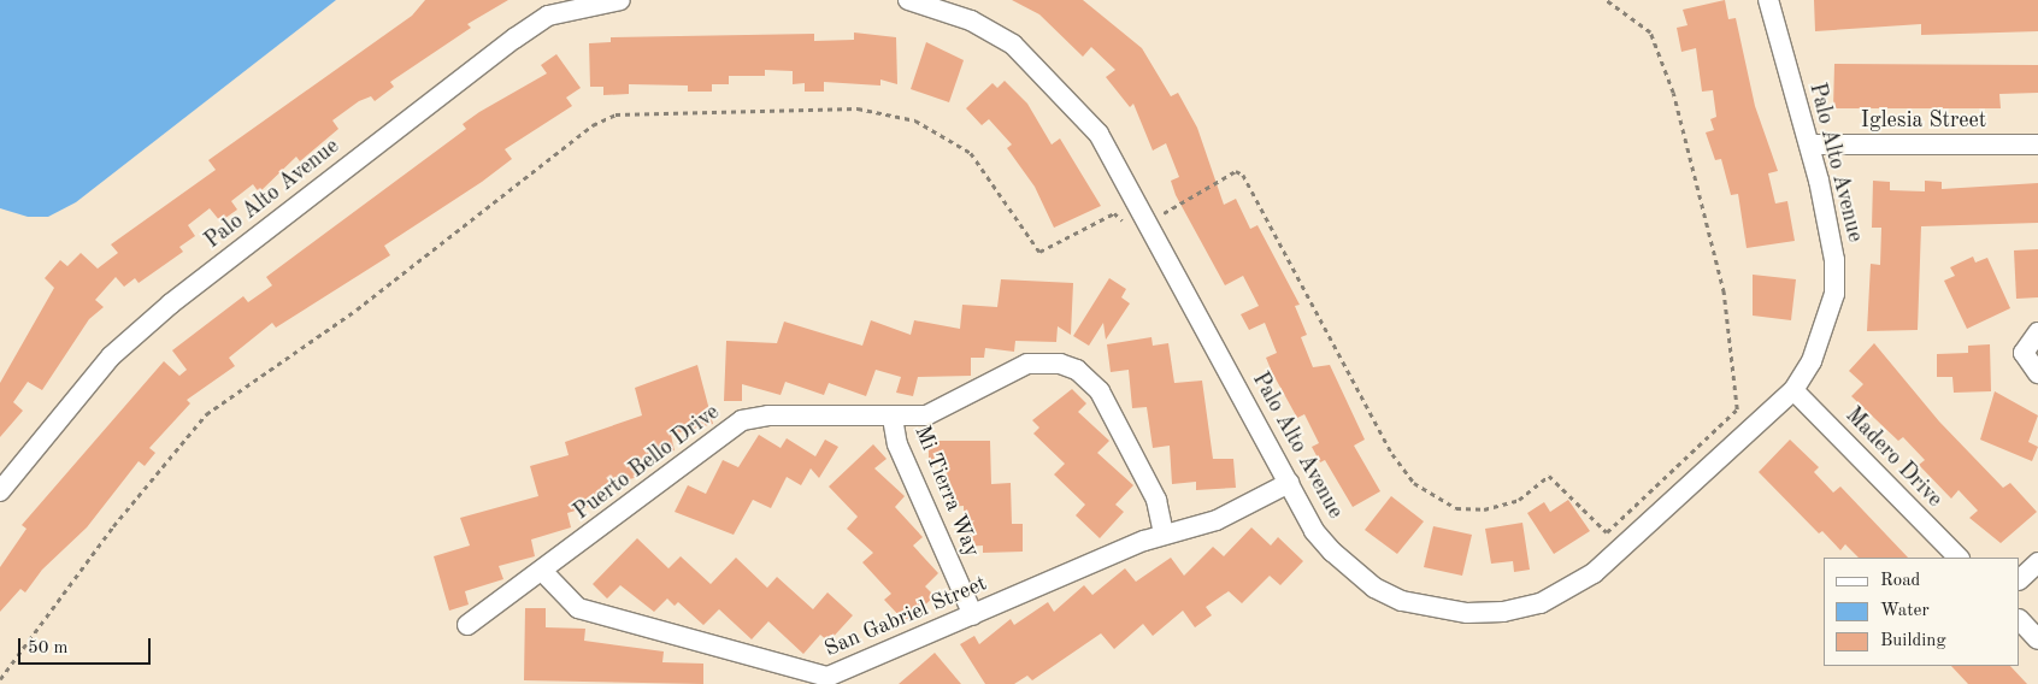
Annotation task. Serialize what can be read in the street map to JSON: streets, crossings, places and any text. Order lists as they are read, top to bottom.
{
  "streets": {
    "street": [
      "Iglesia Street",
      "Palo Alto Avenue",
      "Madero Drive",
      "Puerto Bello Drive",
      "Mi Tierra Way",
      "San Gabriel Street"
    ]
  },
  "crossings": [
    ["Iglesia Street", "Palo Alto Avenue"],
    ["Palo Alto Avenue", "Madero Drive"],
    ["Palo Alto Avenue", "San Gabriel Street"],
    ["Puerto Bello Drive", "Mi Tierra Way"],
    ["Puerto Bello Drive", "San Gabriel Street"],
    ["Mi Tierra Way", "San Gabriel Street"]
  ],
  "legend": ["Road", "Water", "Building"],
  "scale_bar": "50 m"
}
